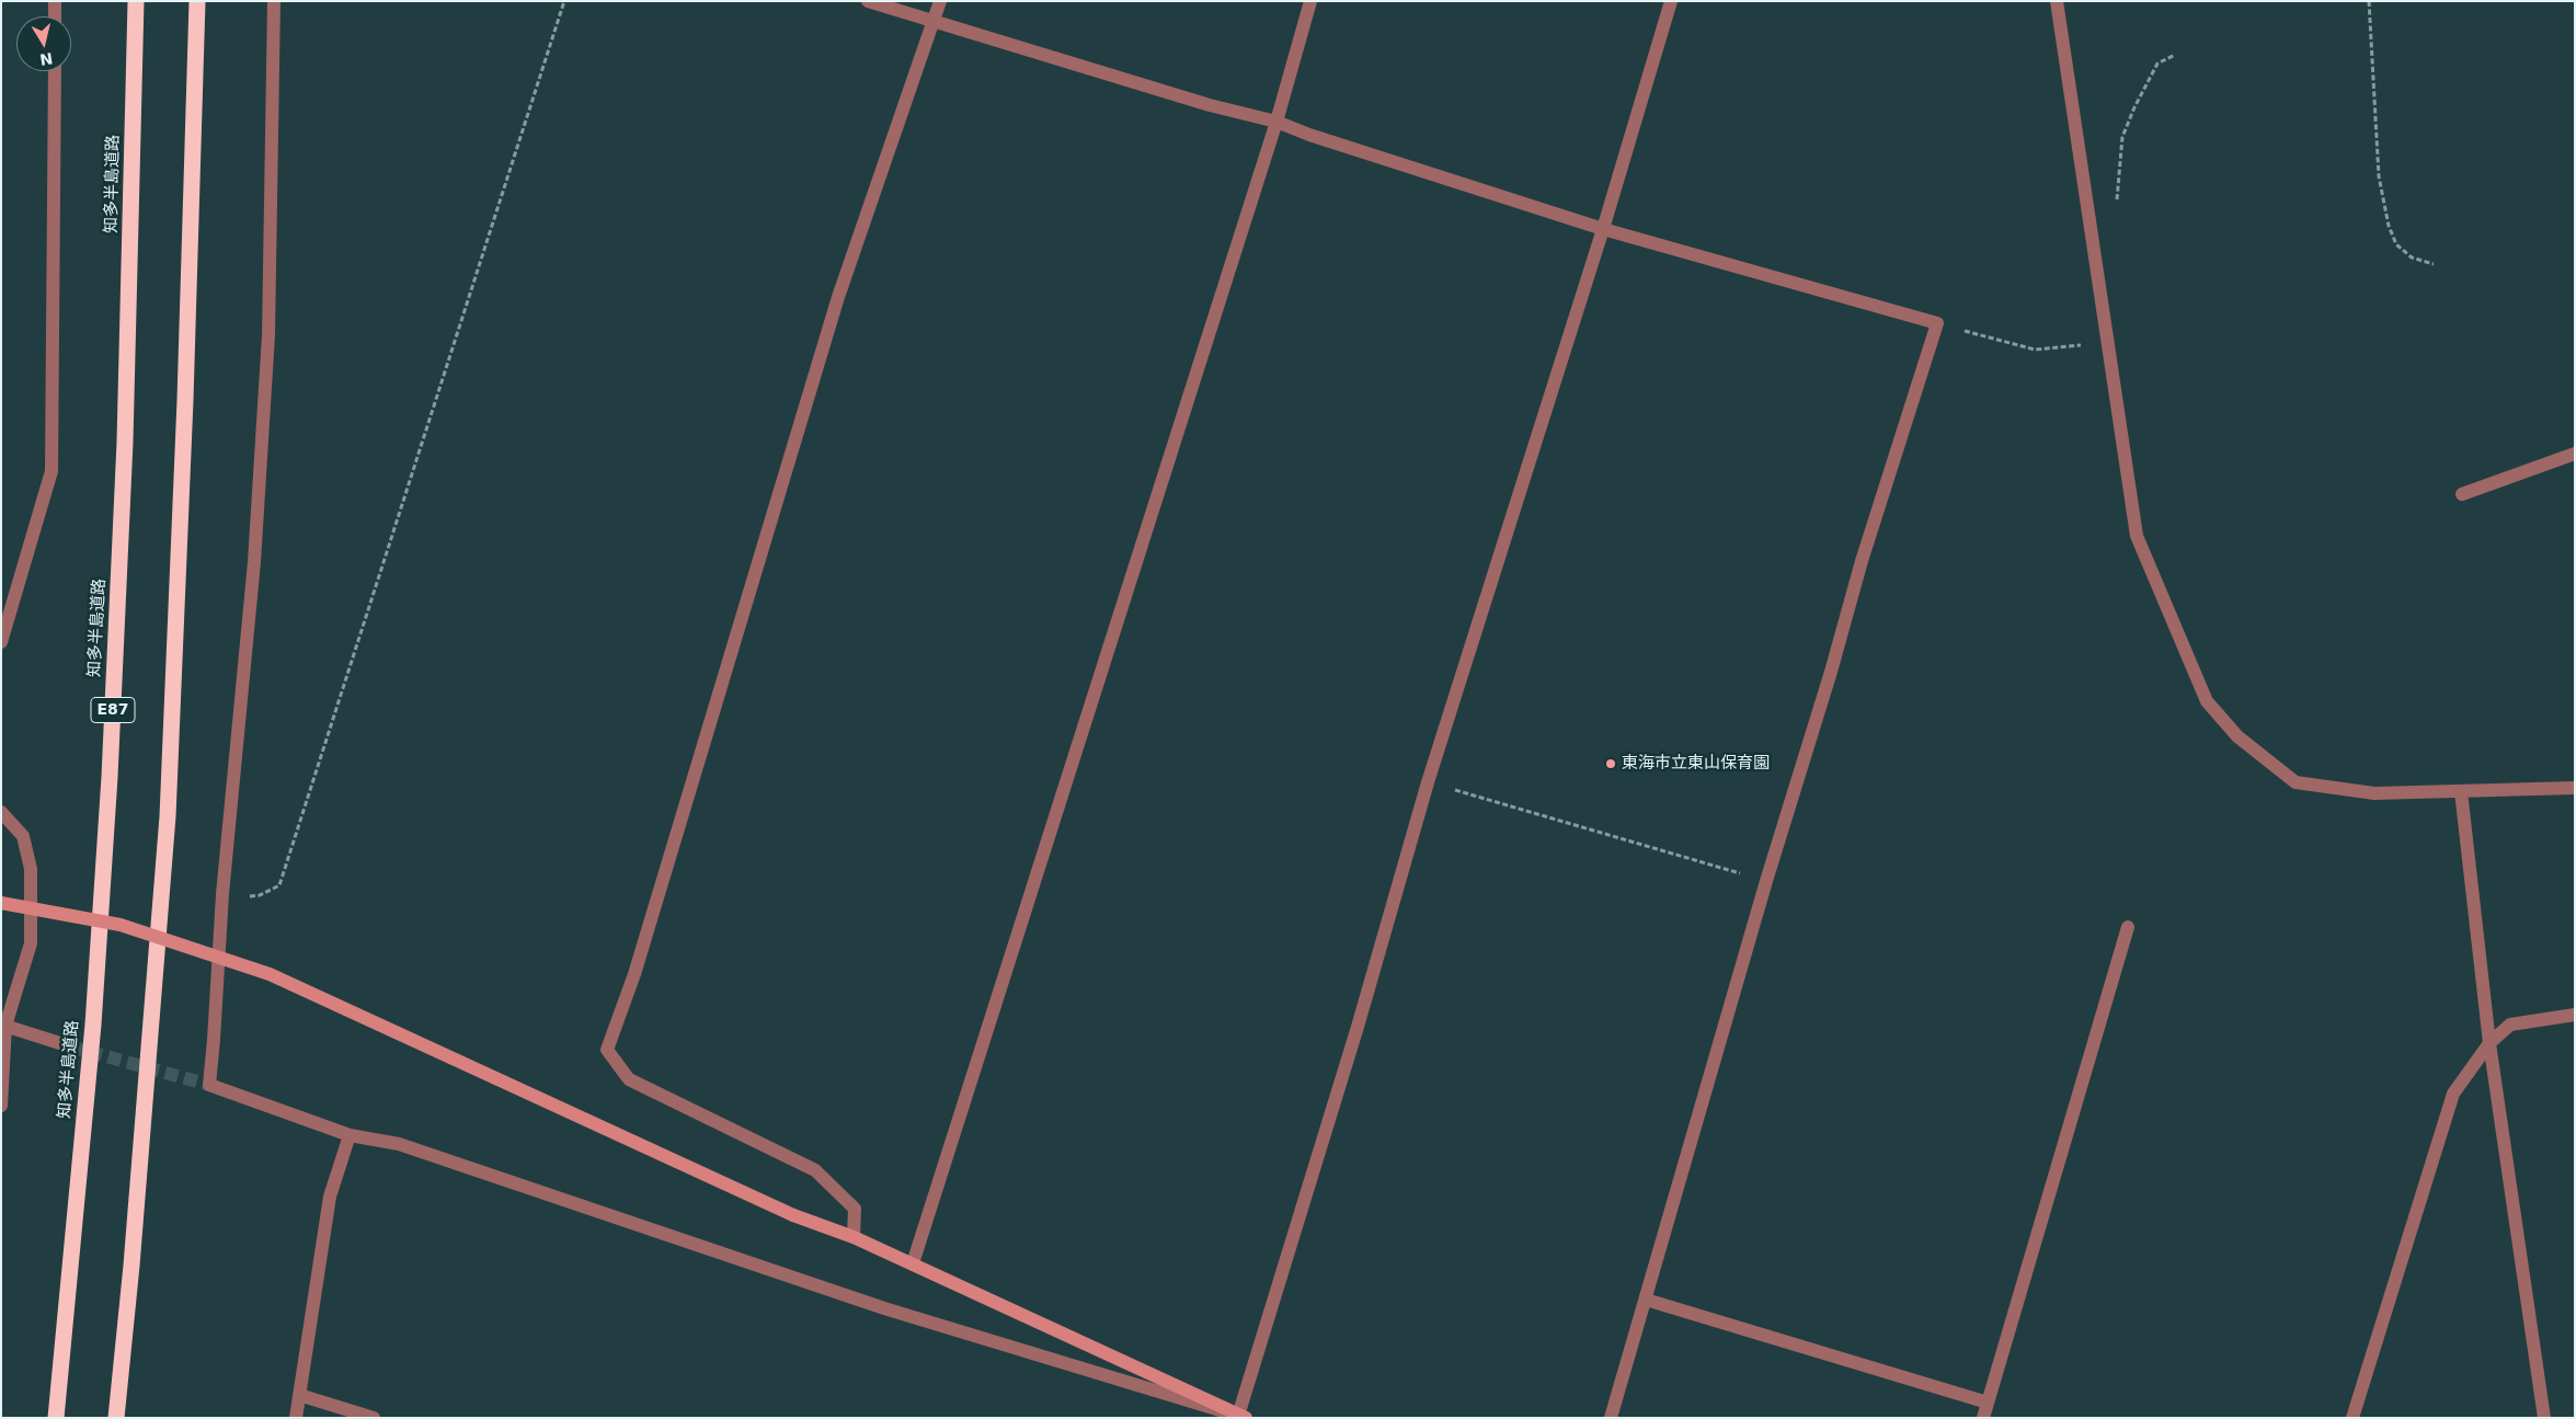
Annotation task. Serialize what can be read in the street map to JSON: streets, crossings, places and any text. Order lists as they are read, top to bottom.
{
  "streets": {
    "highway": ["知多半島道路", "E87"]
  },
  "places": ["東海市立東山保育園"],
  "north": "bottom"
}
